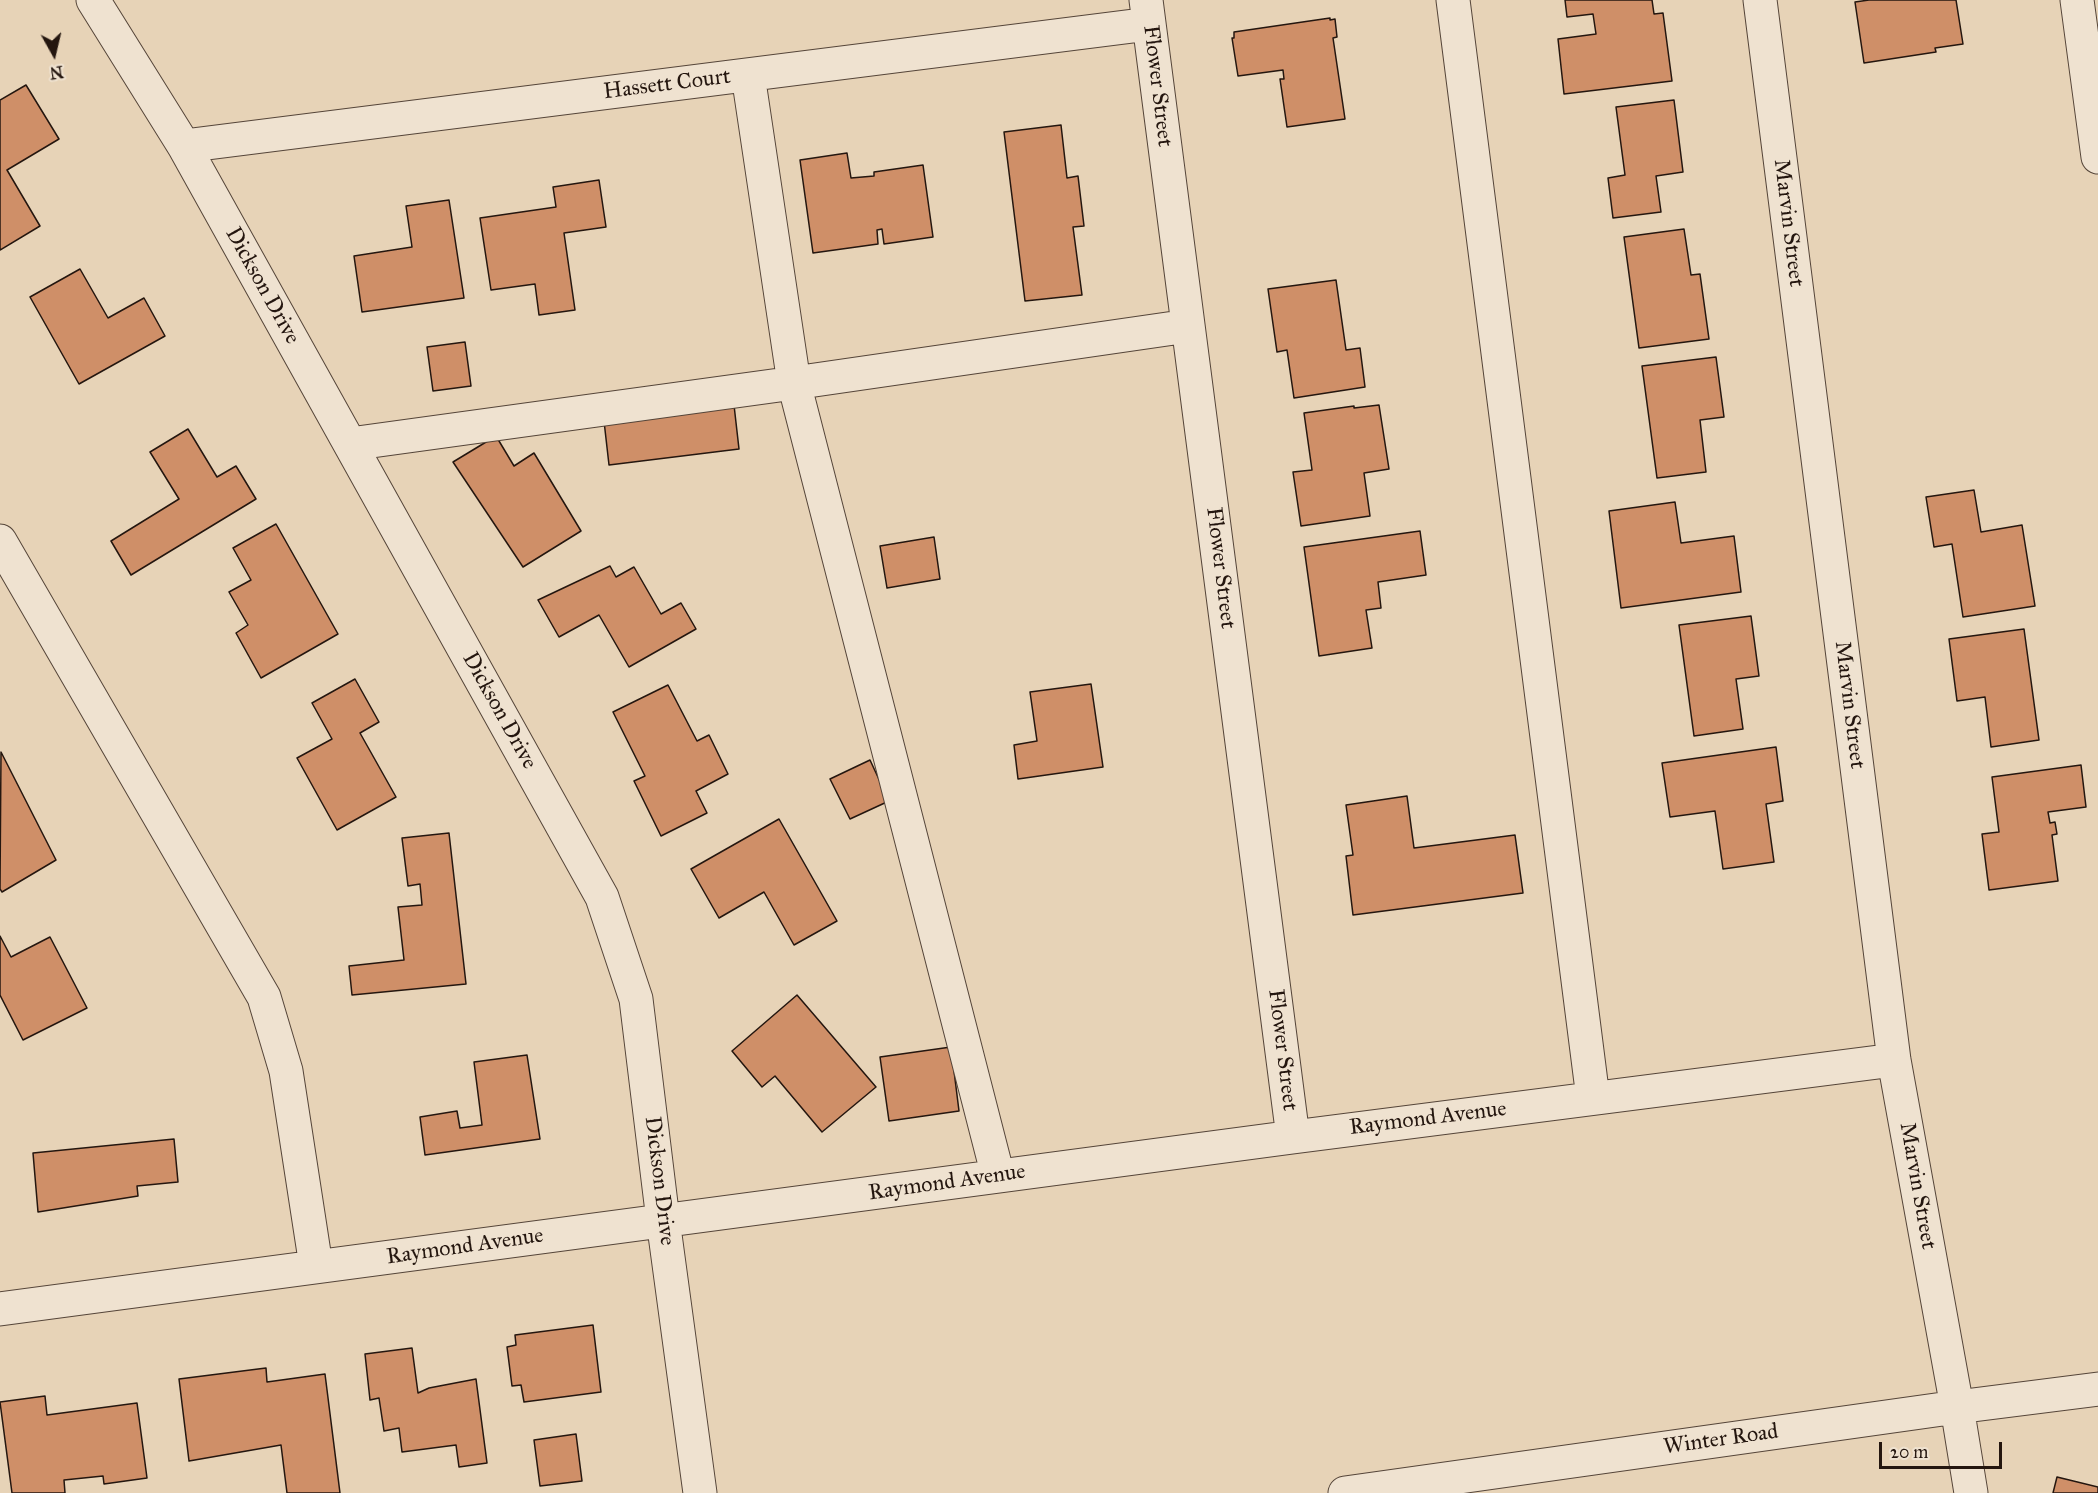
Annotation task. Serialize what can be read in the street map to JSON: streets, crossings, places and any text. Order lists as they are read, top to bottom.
{
  "streets": {
    "street": [
      "Hassett Court",
      "Flower Street",
      "Marvin Street",
      "Dickson Drive",
      "Raymond Avenue",
      "Winter Road"
    ]
  },
  "crossings": [
    ["Hassett Court", "Flower Street"],
    ["Hassett Court", "Dickson Drive"],
    ["Flower Street", "Raymond Avenue"],
    ["Marvin Street", "Raymond Avenue"],
    ["Marvin Street", "Winter Road"],
    ["Dickson Drive", "Raymond Avenue"]
  ],
  "scale_bar": "20 m",
  "north": "bottom"
}
